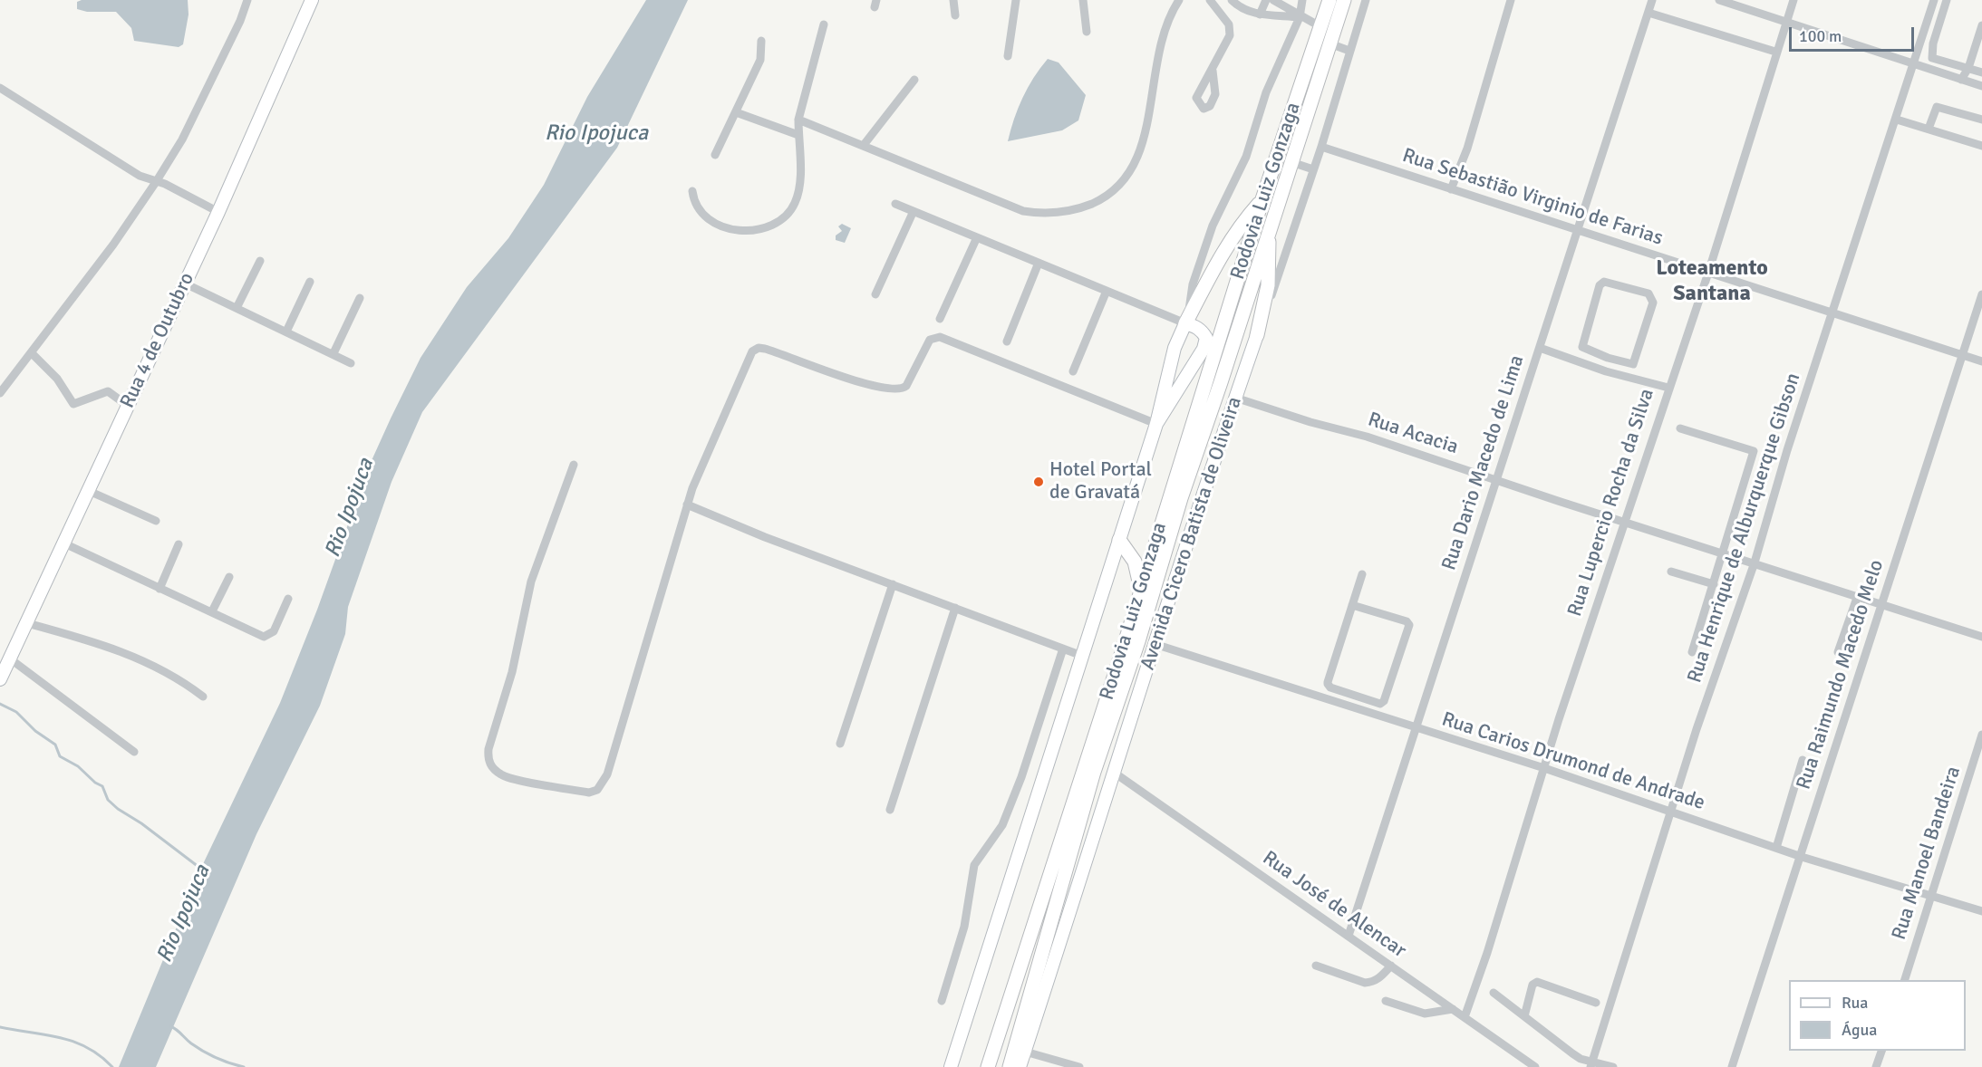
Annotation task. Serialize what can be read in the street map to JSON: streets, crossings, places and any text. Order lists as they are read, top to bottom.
{
  "streets": {
    "highway": ["Rodovia Luiz Gonzaga"],
    "main road": ["Rua 4 de Outubro", "Avenida Cicero Batista de Oliveira"],
    "street": [
      "Rua Sebastião Virginio de Farias",
      "Rua Acacia",
      "Rua Dario Macedo de Lima",
      "Rua Lupercio Rocha da Silva",
      "Rua Henrique de Alburquerque Gibson",
      "Rua Raimundo Macedo Melo",
      "Rua Carios Drumond de Andrade",
      "Rua Manoel Bandeira",
      "Rua José de Alencar"
    ]
  },
  "crossings": [
    ["Rua Sebastião Virginio de Farias", "Rua Dario Macedo de Lima"],
    ["Rua Sebastião Virginio de Farias", "Rua Lupercio Rocha da Silva"],
    ["Rua Sebastião Virginio de Farias", "Rua Henrique de Alburquerque Gibson"],
    ["Rua Sebastião Virginio de Farias", "Avenida Cicero Batista de Oliveira"],
    ["Rua Sebastião Virginio de Farias", "Rua Raimundo Macedo Melo"],
    ["Rua Acacia", "Rua Dario Macedo de Lima"],
    ["Rua Acacia", "Rua Lupercio Rocha da Silva"],
    ["Rua Acacia", "Rua Henrique de Alburquerque Gibson"],
    ["Rua Acacia", "Avenida Cicero Batista de Oliveira"],
    ["Rua Acacia", "Rua Raimundo Macedo Melo"],
    ["Rua Dario Macedo de Lima", "Rua Carios Drumond de Andrade"],
    ["Rua Dario Macedo de Lima", "Rua José de Alencar"],
    ["Rua Lupercio Rocha da Silva", "Rua Carios Drumond de Andrade"],
    ["Rua Lupercio Rocha da Silva", "Rua José de Alencar"],
    ["Rua Henrique de Alburquerque Gibson", "Rua Carios Drumond de Andrade"],
    ["Avenida Cicero Batista de Oliveira", "Rua Carios Drumond de Andrade"],
    ["Avenida Cicero Batista de Oliveira", "Rua José de Alencar"],
    ["Rua Raimundo Macedo Melo", "Rua Carios Drumond de Andrade"],
    ["Rua Carios Drumond de Andrade", "Rua Manoel Bandeira"]
  ],
  "districts": ["Loteamento Santana"],
  "water": ["Rio Ipojuca"],
  "places": ["Hotel Portal de Gravatá"],
  "legend": ["Rua", "Água"],
  "scale_bar": "100 m"
}
